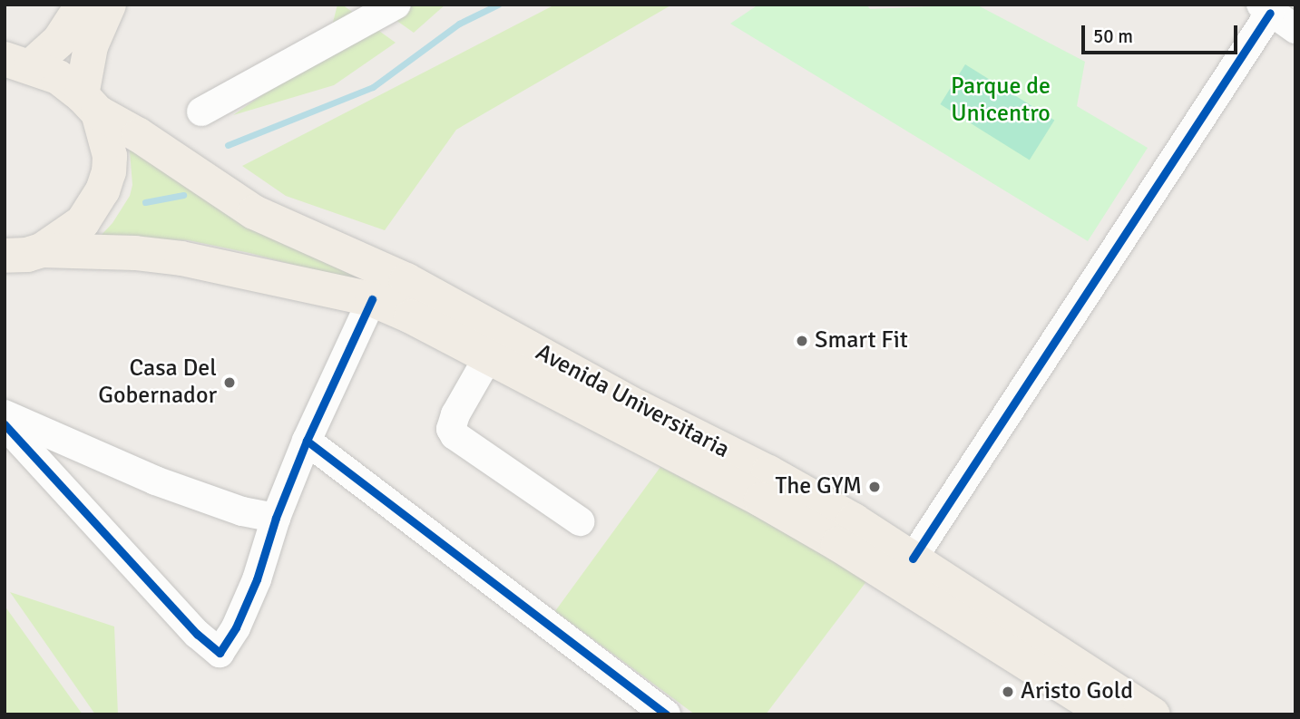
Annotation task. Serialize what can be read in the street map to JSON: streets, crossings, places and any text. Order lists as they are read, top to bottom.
{
  "streets": {
    "main road": ["Avenida Universitaria"]
  },
  "parks": ["Parque de Unicentro"],
  "places": [
    "Smart Fit",
    "Casa Del Gobernador",
    "The GYM",
    "Aristo Gold"
  ],
  "scale_bar": "50 m"
}
